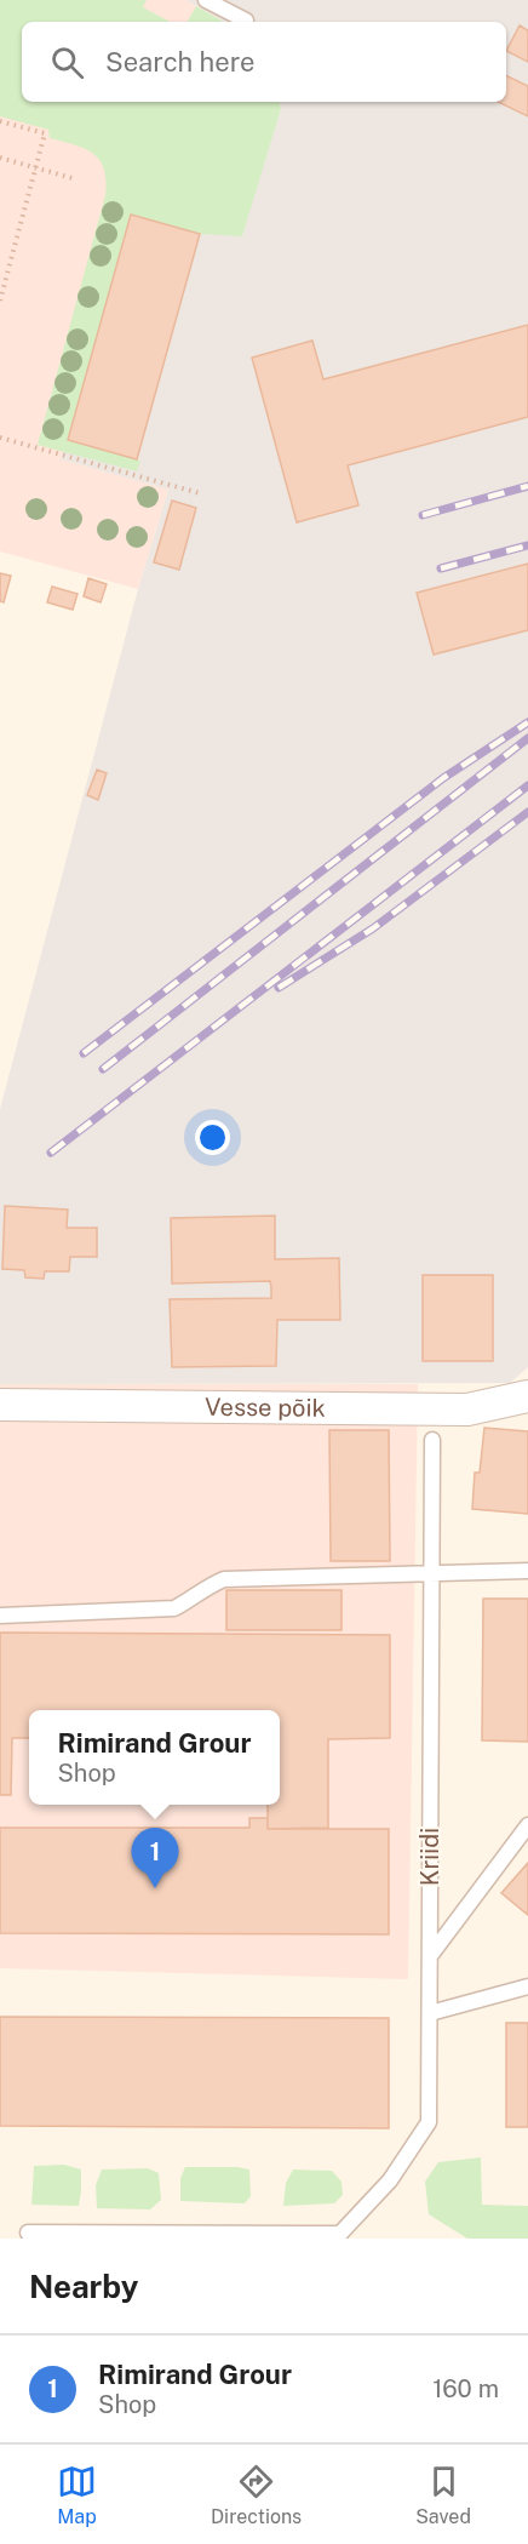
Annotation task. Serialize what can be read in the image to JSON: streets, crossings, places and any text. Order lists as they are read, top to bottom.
{
  "streets": {
    "street": ["Vesse põik"],
    "lane": ["Kriidi"]
  },
  "page": {
    "search": "Search here",
    "popup": ["Rimirand Grour", "Shop"],
    "pins": "1",
    "heading": "Nearby",
    "list": [
      {
        "mark": "1",
        "name": "Rimirand Grour",
        "note": "Shop",
        "value": "160 m"
      }
    ],
    "nav": ["Map", "Directions", "Saved"]
  }
}
